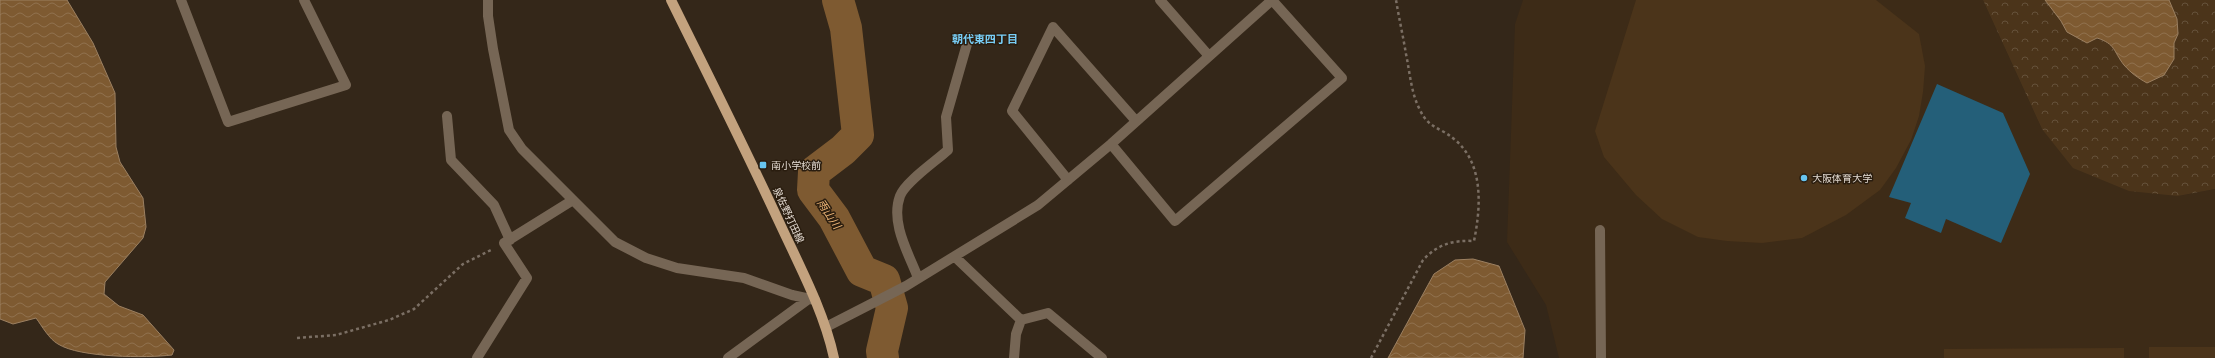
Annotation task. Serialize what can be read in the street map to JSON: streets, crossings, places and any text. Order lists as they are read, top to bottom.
{
  "streets": {
    "main road": ["泉佐野打田線"]
  },
  "districts": ["朝代東四丁目"],
  "water": ["雨山川"],
  "places": {
    "transit": ["南小学校前"],
    "other": ["大阪体育大学"]
  }
}
